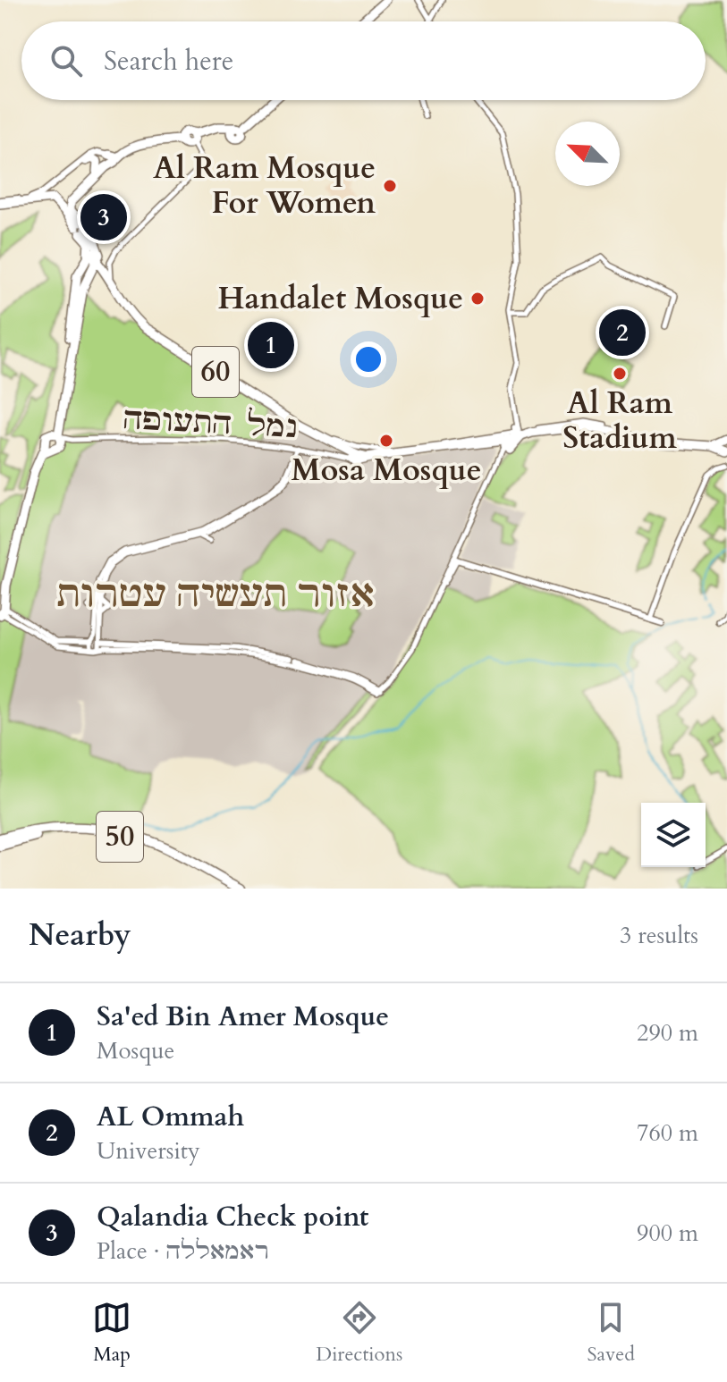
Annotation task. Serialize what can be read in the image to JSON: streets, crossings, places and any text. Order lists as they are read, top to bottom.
{
  "streets": {
    "highway": ["60", "50"],
    "street": ["נמל התעופה"]
  },
  "crossings": [
    ["60", "נמל התעופה"]
  ],
  "districts": ["אזור תעשיה עטרות"],
  "places": [
    "Al Ram Mosque For Women",
    "Handalet Mosque",
    "Al Ram Stadium",
    "Mosa Mosque"
  ],
  "north": "top left",
  "page": {
    "search": "Search here",
    "pins": ["3", "2", "1"],
    "heading": ["Nearby", "3 results"],
    "list": [
      {
        "mark": "1",
        "name": "Sa'ed Bin Amer Mosque",
        "note": "Mosque",
        "value": "290 m"
      },
      {
        "mark": "2",
        "name": "AL Ommah",
        "note": "University",
        "value": "760 m"
      },
      {
        "mark": "3",
        "name": "Qalandia Check point",
        "note": "Place · ראמאללה",
        "value": "900 m"
      }
    ],
    "nav": ["Map", "Directions", "Saved"]
  }
}
